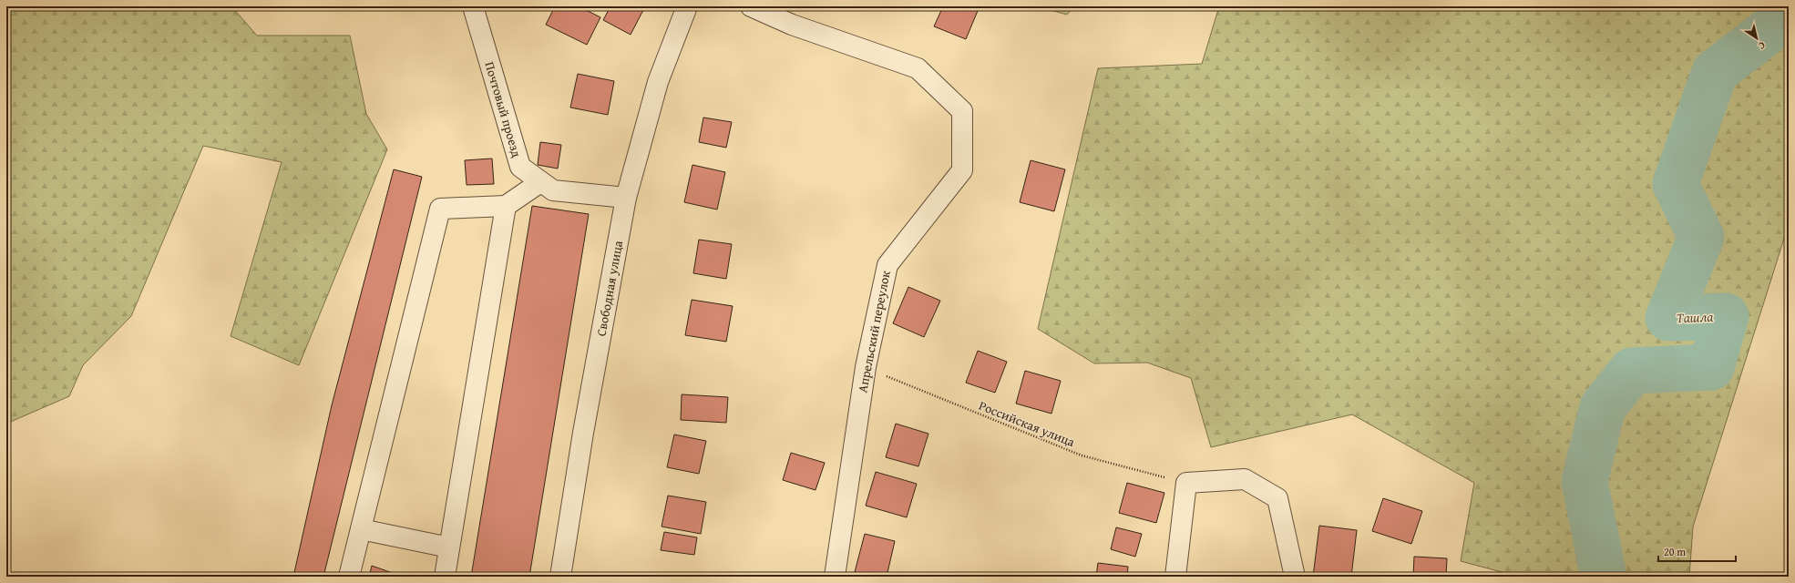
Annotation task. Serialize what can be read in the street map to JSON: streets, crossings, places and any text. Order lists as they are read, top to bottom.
{
  "streets": {
    "street": ["Почтовый проезд", "Свободная улица", "Апрельский переулок"],
    "path": ["Российская улица"]
  },
  "crossings": [
    ["Почтовый проезд", "Свободная улица"],
    ["Апрельский переулок", "Российская улица"]
  ],
  "water": ["Ташла"],
  "scale_bar": "20 m",
  "north": "bottom right"
}
